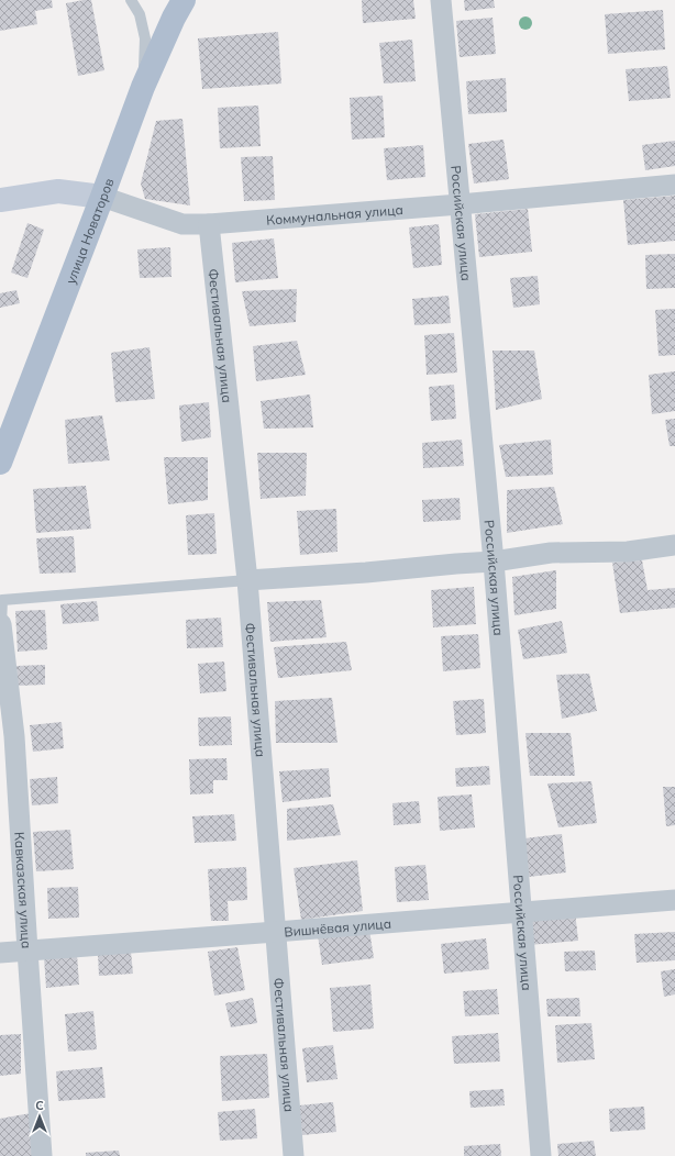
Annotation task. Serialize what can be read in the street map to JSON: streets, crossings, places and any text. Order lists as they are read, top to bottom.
{
  "streets": {
    "main road": ["Коммунальная улица", "улица Новаторов"],
    "street": [
      "Российская улица",
      "Фестивальная улица",
      "Кавказская улица",
      "Вишнёвая улица"
    ]
  },
  "crossings": [
    ["Коммунальная улица", "Российская улица"],
    ["Коммунальная улица", "улица Новаторов"],
    ["Коммунальная улица", "Фестивальная улица"],
    ["Российская улица", "Вишнёвая улица"],
    ["Фестивальная улица", "Вишнёвая улица"],
    ["Кавказская улица", "Вишнёвая улица"]
  ],
  "north": "top"
}
